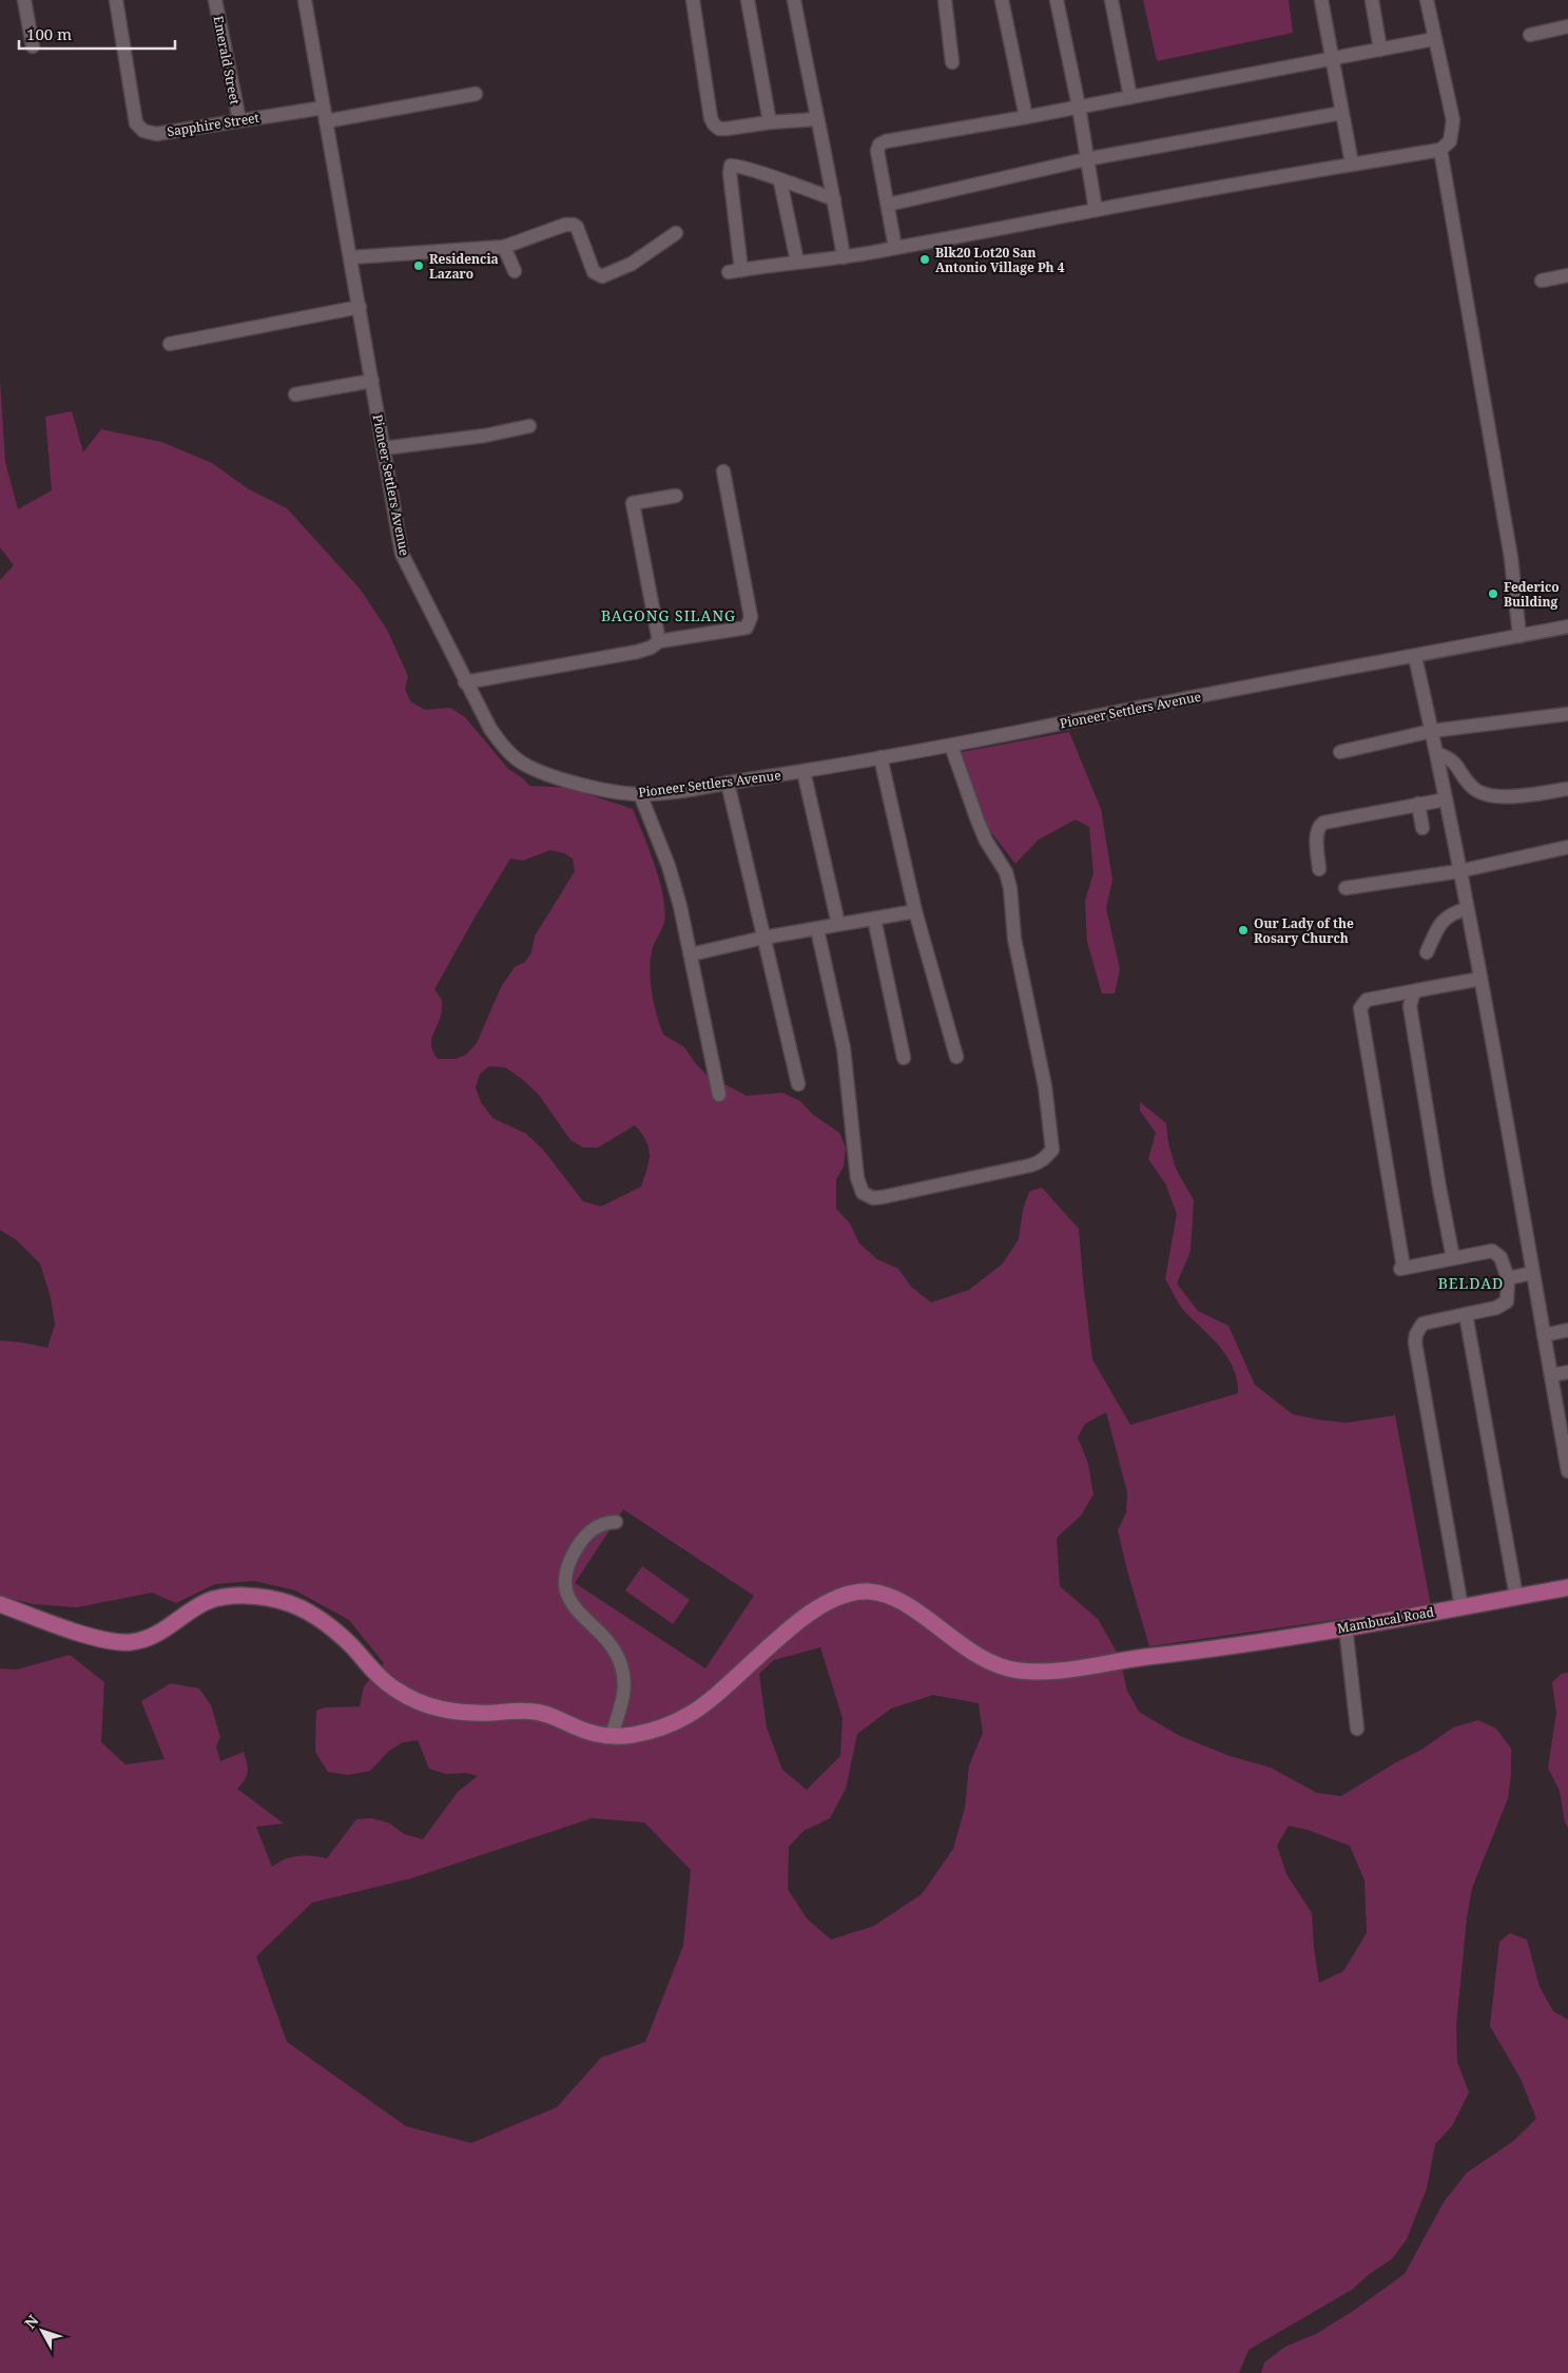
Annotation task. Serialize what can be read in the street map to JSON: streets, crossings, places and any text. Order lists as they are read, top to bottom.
{
  "streets": {
    "main road": ["Mambucal Road"],
    "street": ["Emerald Street", "Sapphire Street", "Pioneer Settlers Avenue"]
  },
  "crossings": [
    ["Emerald Street", "Sapphire Street"],
    ["Sapphire Street", "Pioneer Settlers Avenue"]
  ],
  "districts": ["BAGONG SILANG", "BELDAD"],
  "places": [
    "Blk20 Lot20 San Antonio Village Ph 4",
    "Residencia Lazaro",
    "Federico Building",
    "Our Lady of the Rosary Church"
  ],
  "scale_bar": "100 m",
  "north": "top left"
}
